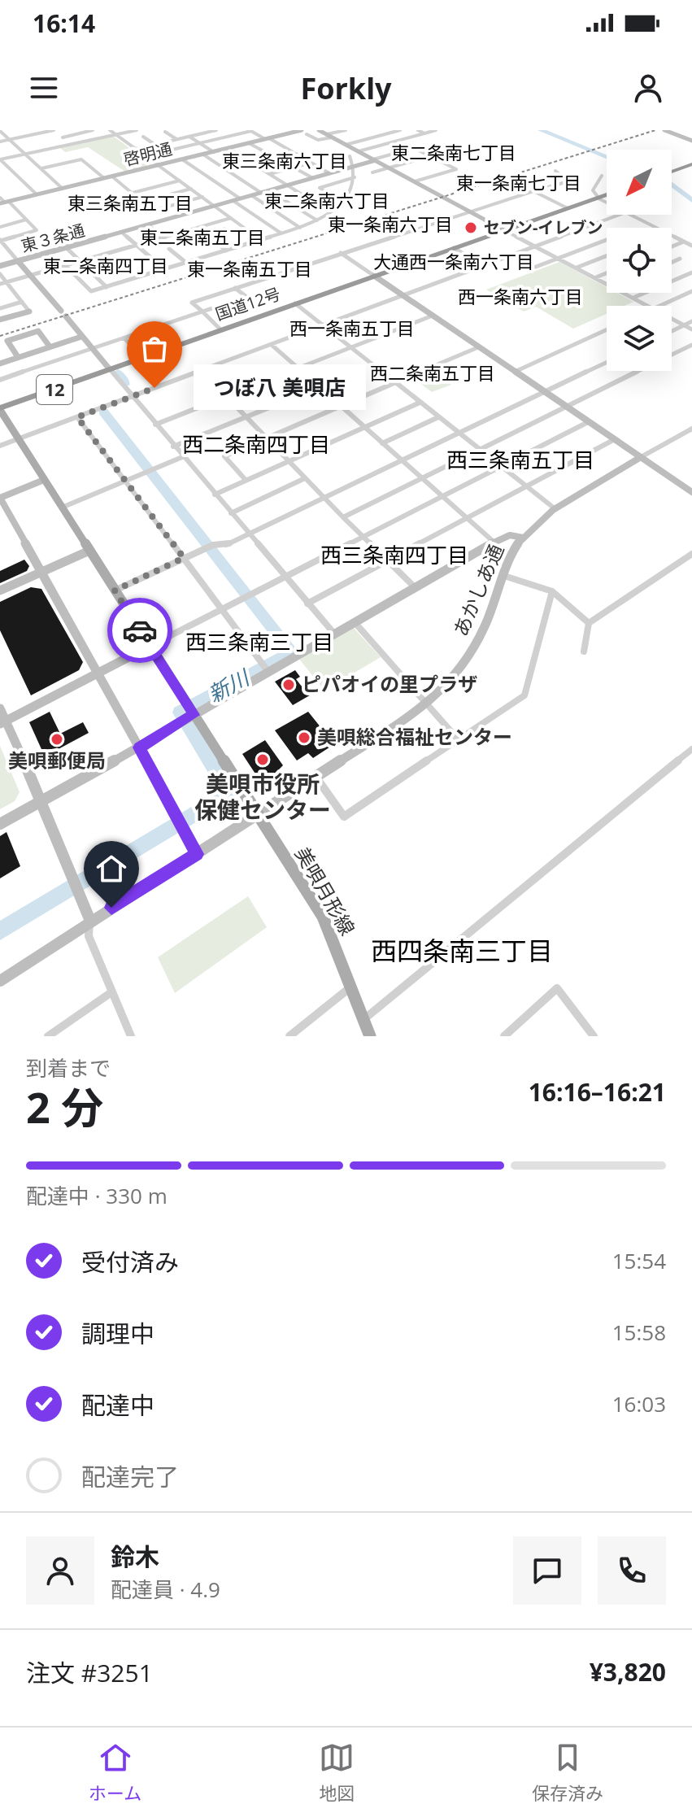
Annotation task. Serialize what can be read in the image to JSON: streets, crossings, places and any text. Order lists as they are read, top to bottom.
{
  "streets": {
    "highway": ["国道12号", "12"],
    "main road": ["美唄月形線"],
    "street": ["啓明通", "東３条通", "あかしあ通"]
  },
  "crossings": [
    ["国道12号", "美唄月形線"],
    ["あかしあ通", "美唄月形線"]
  ],
  "districts": [
    "東二条南七丁目",
    "東三条南六丁目",
    "東一条南七丁目",
    "東二条南六丁目",
    "東三条南五丁目",
    "東一条南六丁目",
    "東二条南五丁目",
    "大通西一条南六丁目",
    "東二条南四丁目",
    "東一条南五丁目",
    "西一条南六丁目",
    "西一条南五丁目",
    "西二条南五丁目",
    "西二条南四丁目",
    "西三条南五丁目",
    "西三条南四丁目",
    "西三条南三丁目",
    "西四条南三丁目"
  ],
  "water": ["新川"],
  "places": [
    "セブン-イレブン",
    "つぼ八 美唄店",
    "ピパオイの里プラザ",
    "美唄総合福祉センター",
    "美唄郵便局",
    "美唄市役所 保健センター"
  ],
  "north": "bottom left",
  "page": {
    "status": "16:14",
    "header": "Forkly",
    "bubble": "つぼ八 美唄店",
    "heading": ["2 分", "到着まで", "16:16–16:21"],
    "panel": [
      "鈴木",
      "配達員 · 4.9",
      "注文 #3251",
      "¥3,820"
    ],
    "bar": "配達中 · 330 m",
    "list": [
      ["受付済み", "15:54"],
      ["調理中", "15:58"],
      ["配達中", "16:03"],
      "配達完了"
    ],
    "tabs": ["ホーム", "地図", "保存済み"]
  }
}
